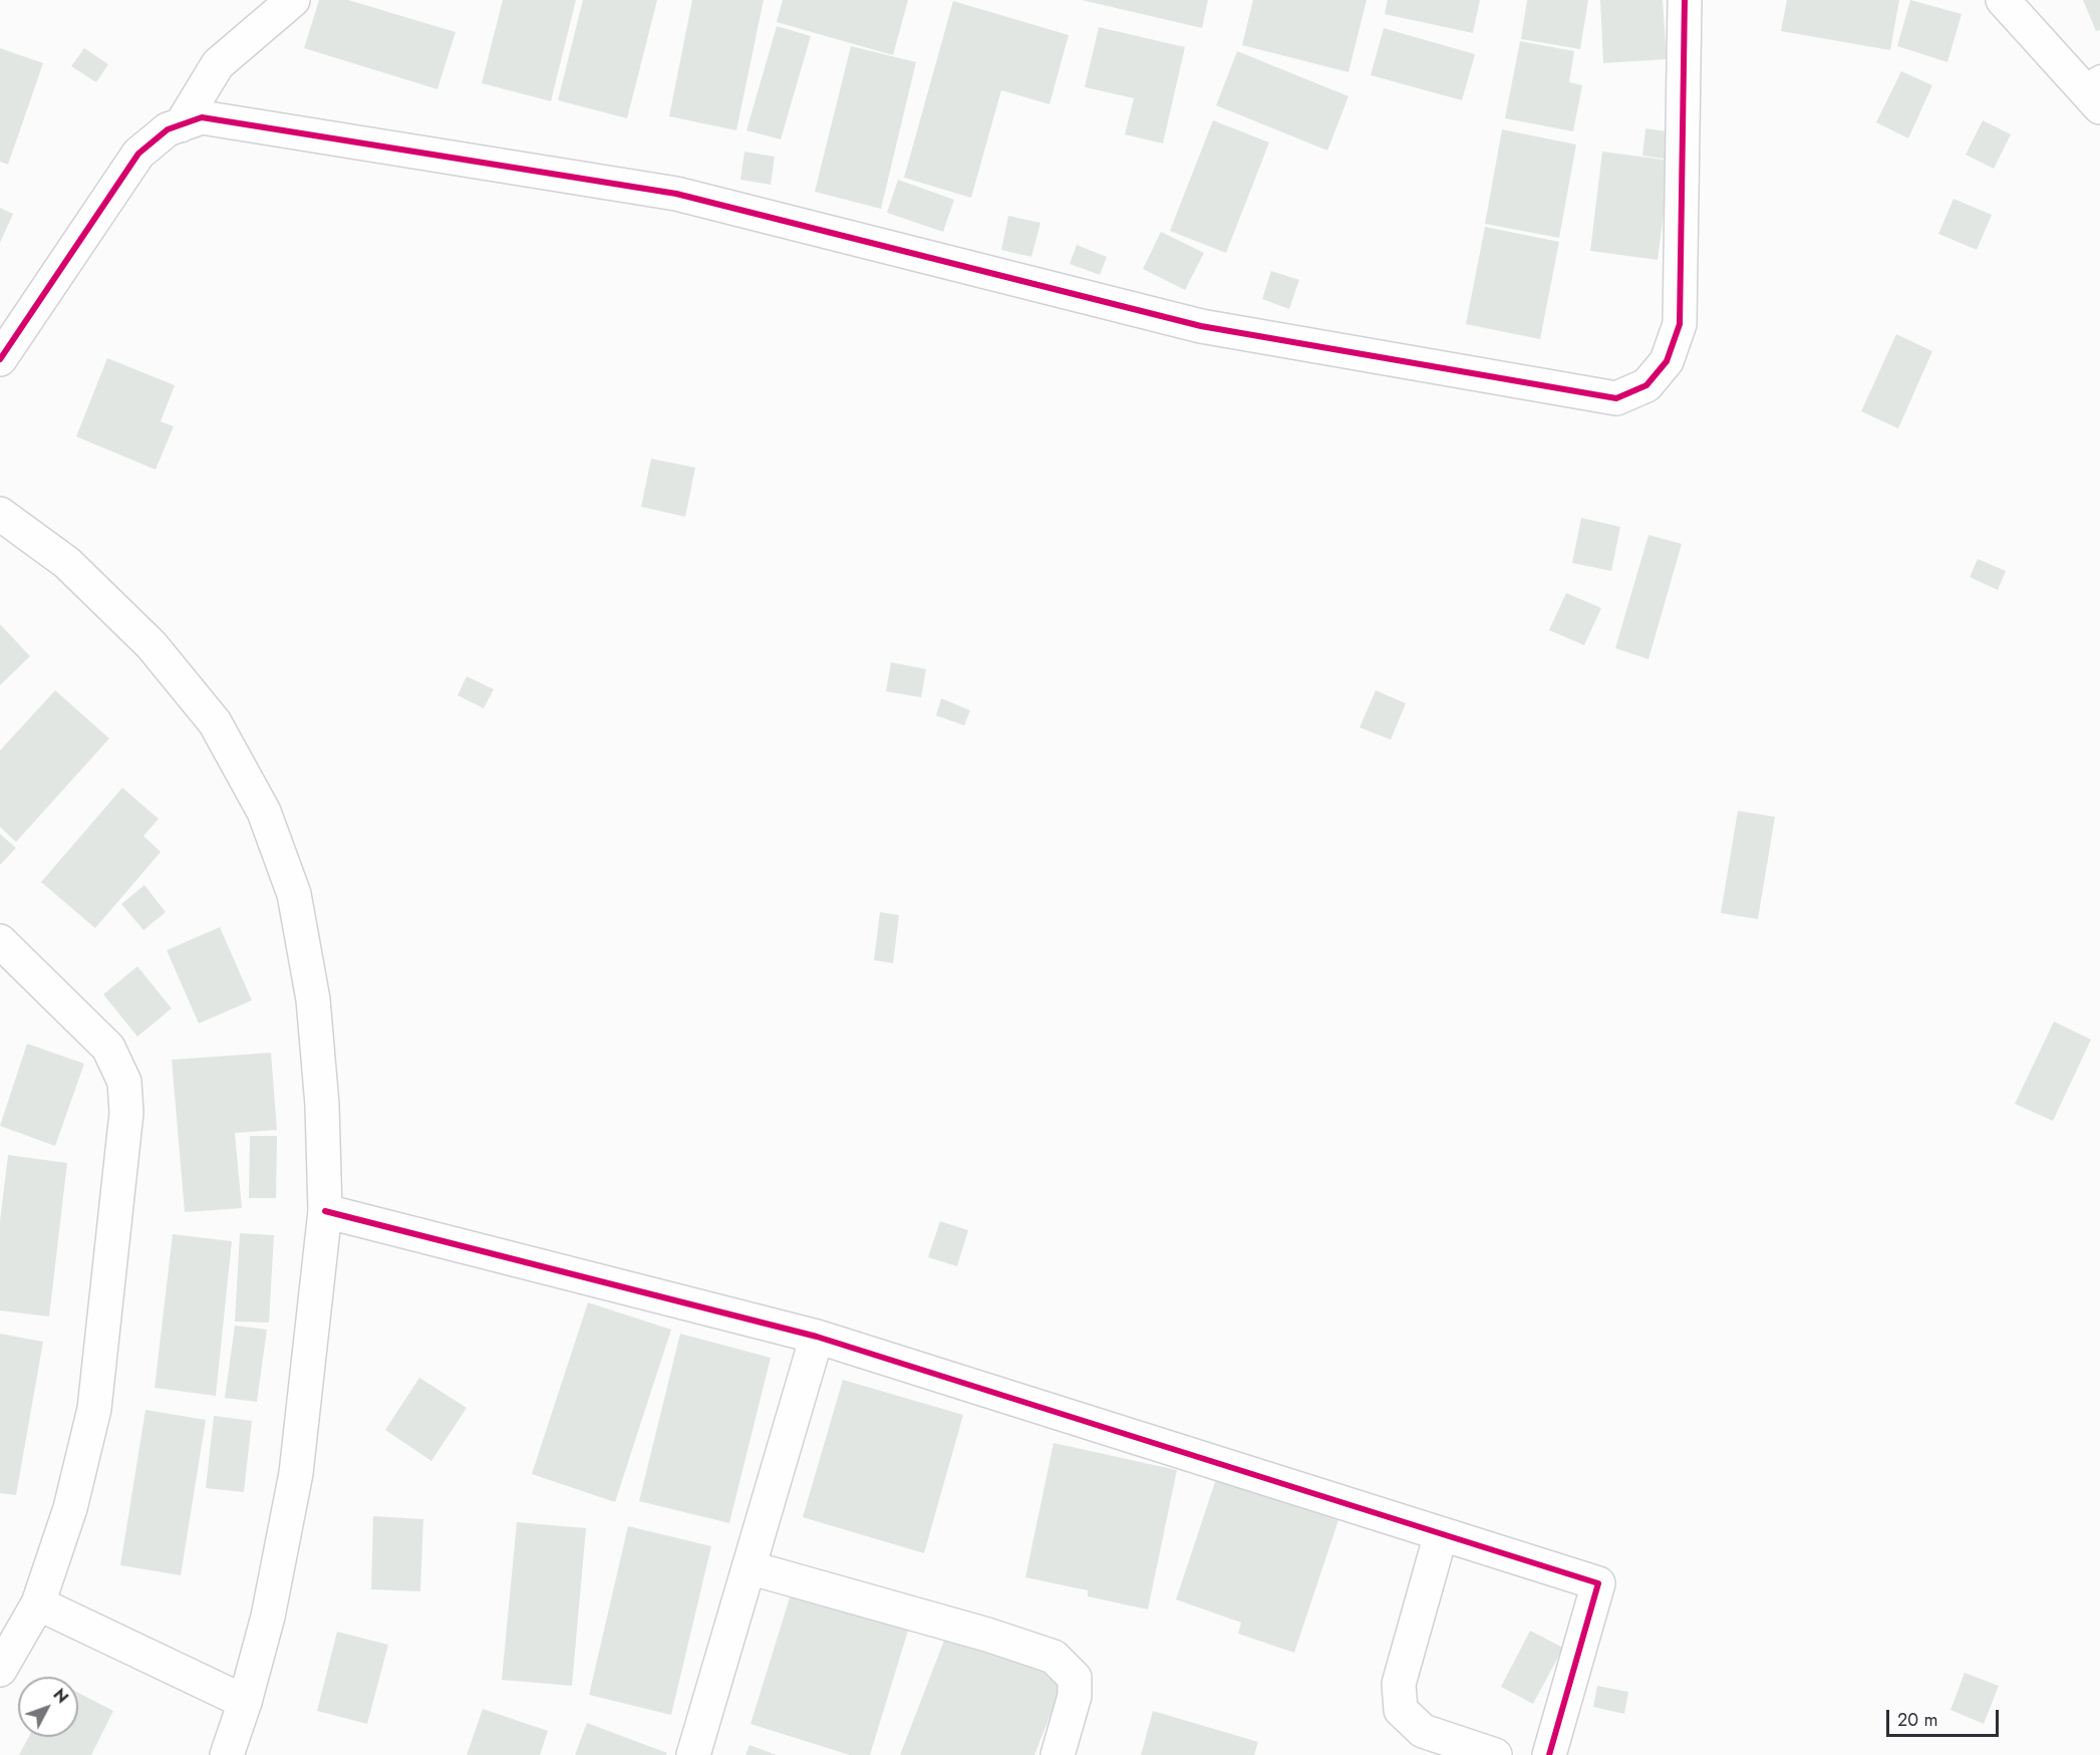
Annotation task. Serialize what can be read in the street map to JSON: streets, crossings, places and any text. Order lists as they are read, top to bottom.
{
  "scale_bar": "20 m",
  "north": "top right"
}
